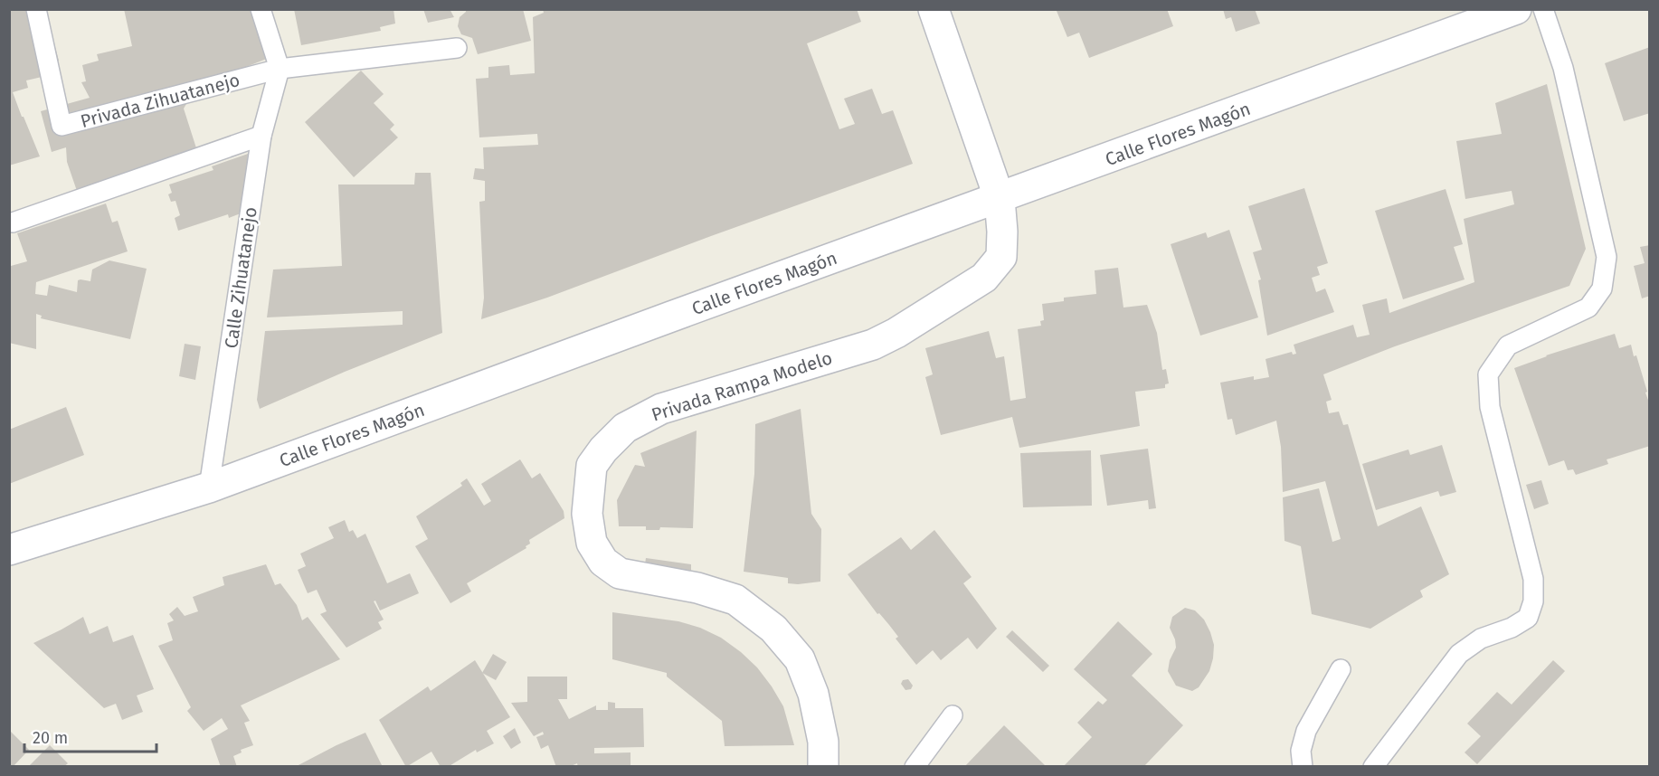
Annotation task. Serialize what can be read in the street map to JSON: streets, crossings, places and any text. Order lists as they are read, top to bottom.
{
  "streets": {
    "street": ["Calle Flores Magón", "Privada Rampa Modelo"],
    "lane": ["Privada Zihuatanejo", "Calle Zihuatanejo"]
  },
  "crossings": [
    ["Privada Zihuatanejo", "Calle Zihuatanejo"],
    ["Calle Flores Magón", "Calle Zihuatanejo"],
    ["Calle Flores Magón", "Privada Rampa Modelo"]
  ],
  "scale_bar": "20 m"
}
